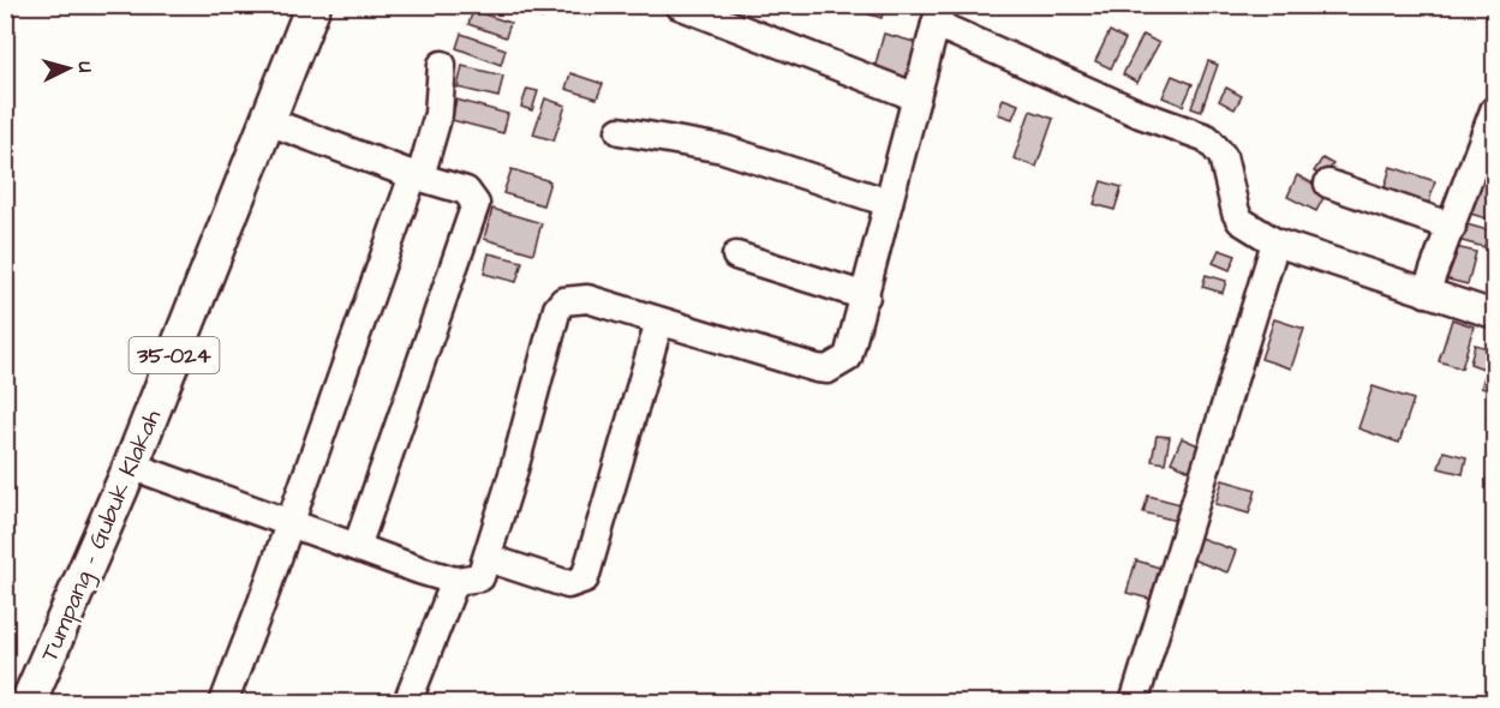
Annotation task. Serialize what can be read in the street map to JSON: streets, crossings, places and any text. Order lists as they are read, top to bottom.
{
  "streets": {
    "main road": ["35-024", "Tumpang - Gubuk Klakah"]
  },
  "north": "right"
}
